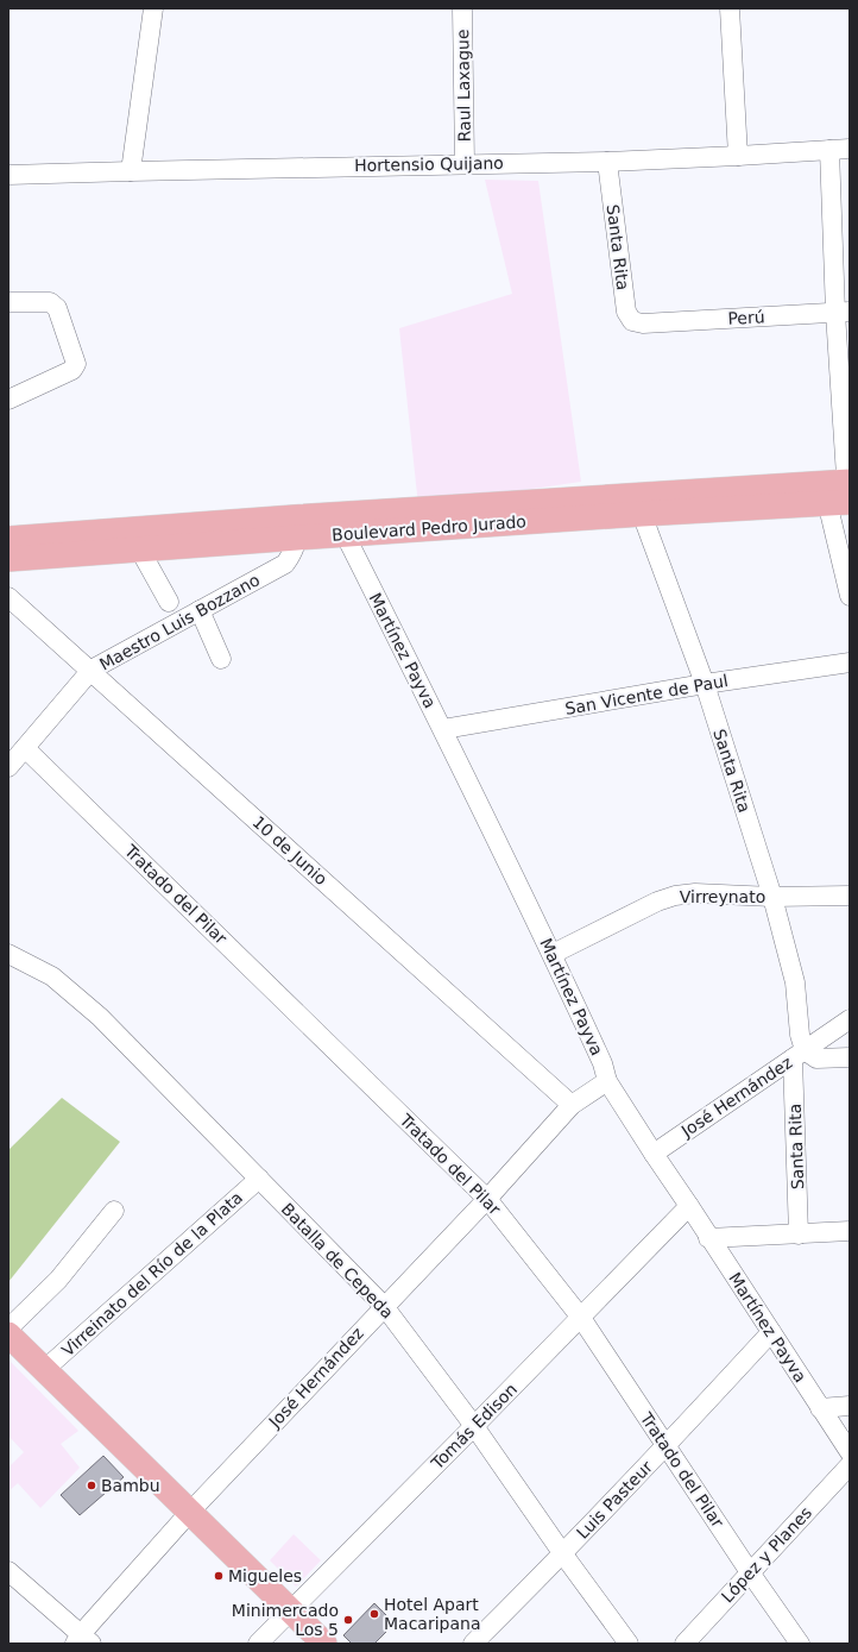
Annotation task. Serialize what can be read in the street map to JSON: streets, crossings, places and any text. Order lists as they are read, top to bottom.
{
  "streets": {
    "main road": ["Boulevard Pedro Jurado"],
    "street": [
      "Raul Laxague",
      "Hortensio Quijano",
      "Santa Rita",
      "Perú",
      "Maestro Luis Bozzano",
      "Martínez Payva",
      "San Vicente de Paul",
      "10 de Junio",
      "Tratado del Pilar",
      "Virreynato",
      "José Hernández",
      "Batalla de Cepeda",
      "Virreinato del Río de la Plata",
      "Tomás Edison",
      "Luis Pasteur",
      "López y Planes"
    ]
  },
  "crossings": [
    ["Raul Laxague", "Hortensio Quijano"],
    ["Hortensio Quijano", "Santa Rita"],
    ["Santa Rita", "Perú"],
    ["Santa Rita", "Boulevard Pedro Jurado"],
    ["Santa Rita", "San Vicente de Paul"],
    ["Santa Rita", "Virreynato"],
    ["Santa Rita", "José Hernández"],
    ["Boulevard Pedro Jurado", "Maestro Luis Bozzano"],
    ["Boulevard Pedro Jurado", "Martínez Payva"],
    ["Maestro Luis Bozzano", "10 de Junio"],
    ["Maestro Luis Bozzano", "Tratado del Pilar"],
    ["Martínez Payva", "San Vicente de Paul"],
    ["Martínez Payva", "Virreynato"],
    ["Martínez Payva", "José Hernández"],
    ["Martínez Payva", "Tomás Edison"],
    ["Martínez Payva", "Luis Pasteur"],
    ["10 de Junio", "José Hernández"],
    ["Tratado del Pilar", "José Hernández"],
    ["Tratado del Pilar", "Tomás Edison"],
    ["Tratado del Pilar", "Luis Pasteur"],
    ["Tratado del Pilar", "López y Planes"],
    ["José Hernández", "Batalla de Cepeda"],
    ["Batalla de Cepeda", "Virreinato del Río de la Plata"],
    ["Batalla de Cepeda", "Tomás Edison"],
    ["Batalla de Cepeda", "Luis Pasteur"]
  ],
  "places": [
    "Bambu",
    "Migueles",
    "Hotel Apart Macaripana",
    "Minimercado Los 5"
  ]
}
